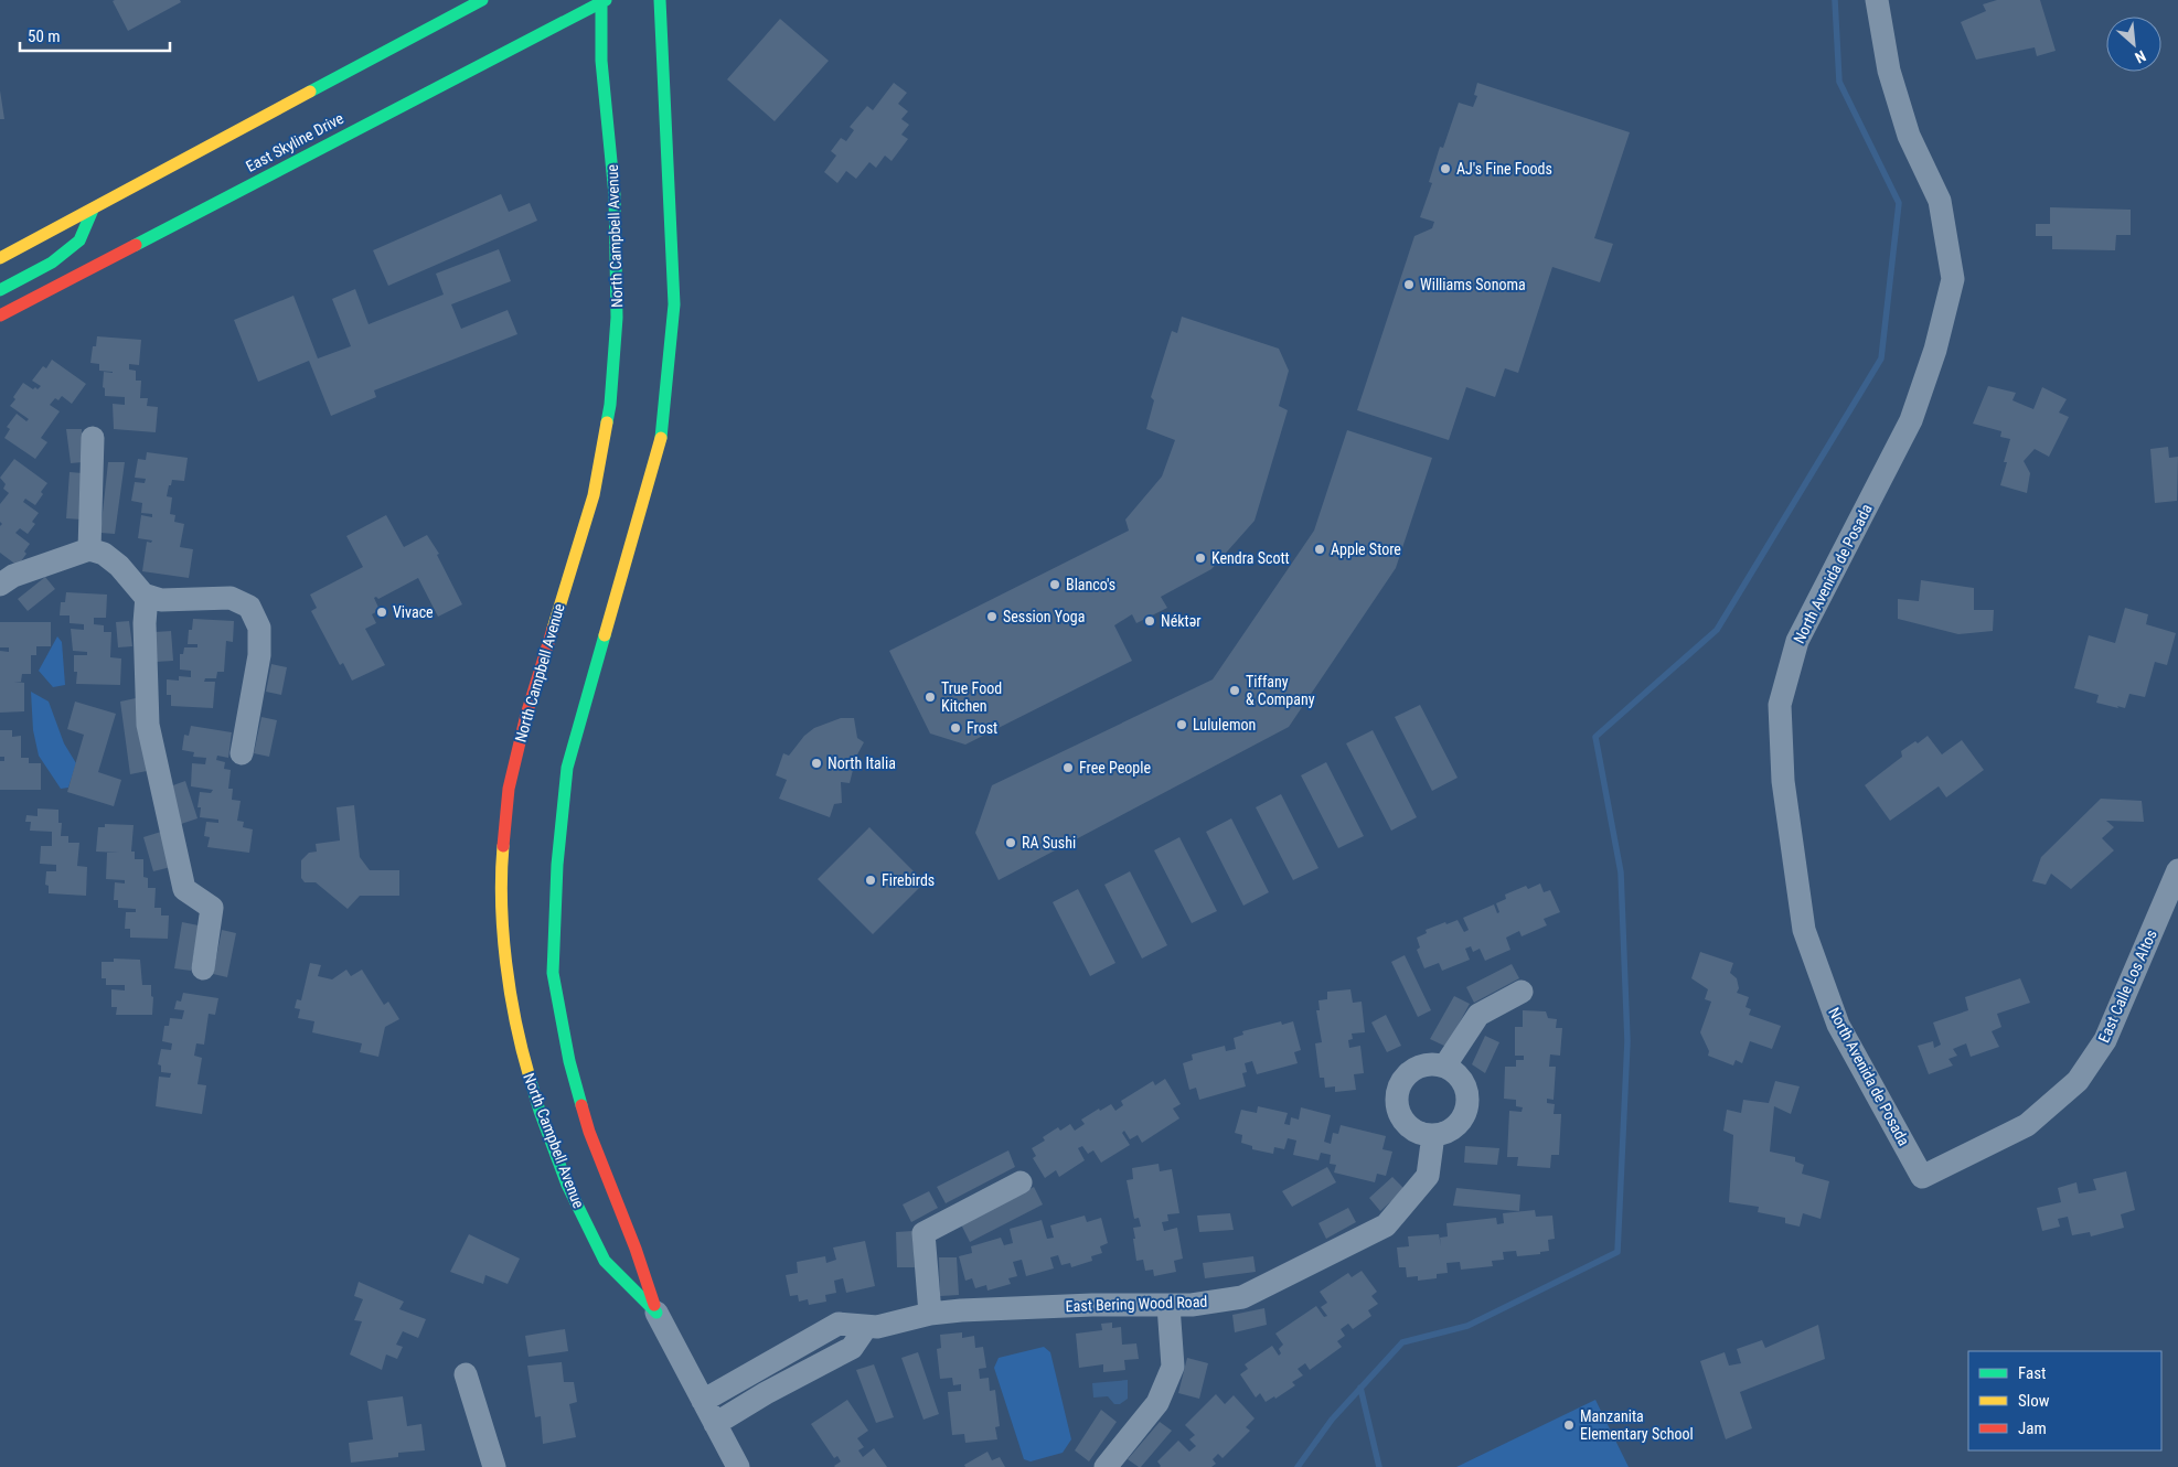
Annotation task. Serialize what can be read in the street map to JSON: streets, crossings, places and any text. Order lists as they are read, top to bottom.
{
  "streets": {
    "street": [
      "East Skyline Drive",
      "North Campbell Avenue",
      "North Avenida de Posada",
      "East Calle Los Altos",
      "East Bering Wood Road"
    ]
  },
  "crossings": [
    ["East Skyline Drive", "North Campbell Avenue"],
    ["North Avenida de Posada", "East Calle Los Altos"]
  ],
  "places": [
    "AJ's Fine Foods",
    "Williams Sonoma",
    "Apple Store",
    "Kendra Scott",
    "Blanco's",
    "Vivace",
    "Session Yoga",
    "Néktər",
    "Tiffany & Company",
    "True Food Kitchen",
    "Lululemon",
    "Frost",
    "North Italia",
    "Free People",
    "RA Sushi",
    "Firebirds",
    "Manzanita Elementary School"
  ],
  "legend": ["Fast", "Slow", "Jam"],
  "scale_bar": "50 m",
  "north": "bottom right"
}
